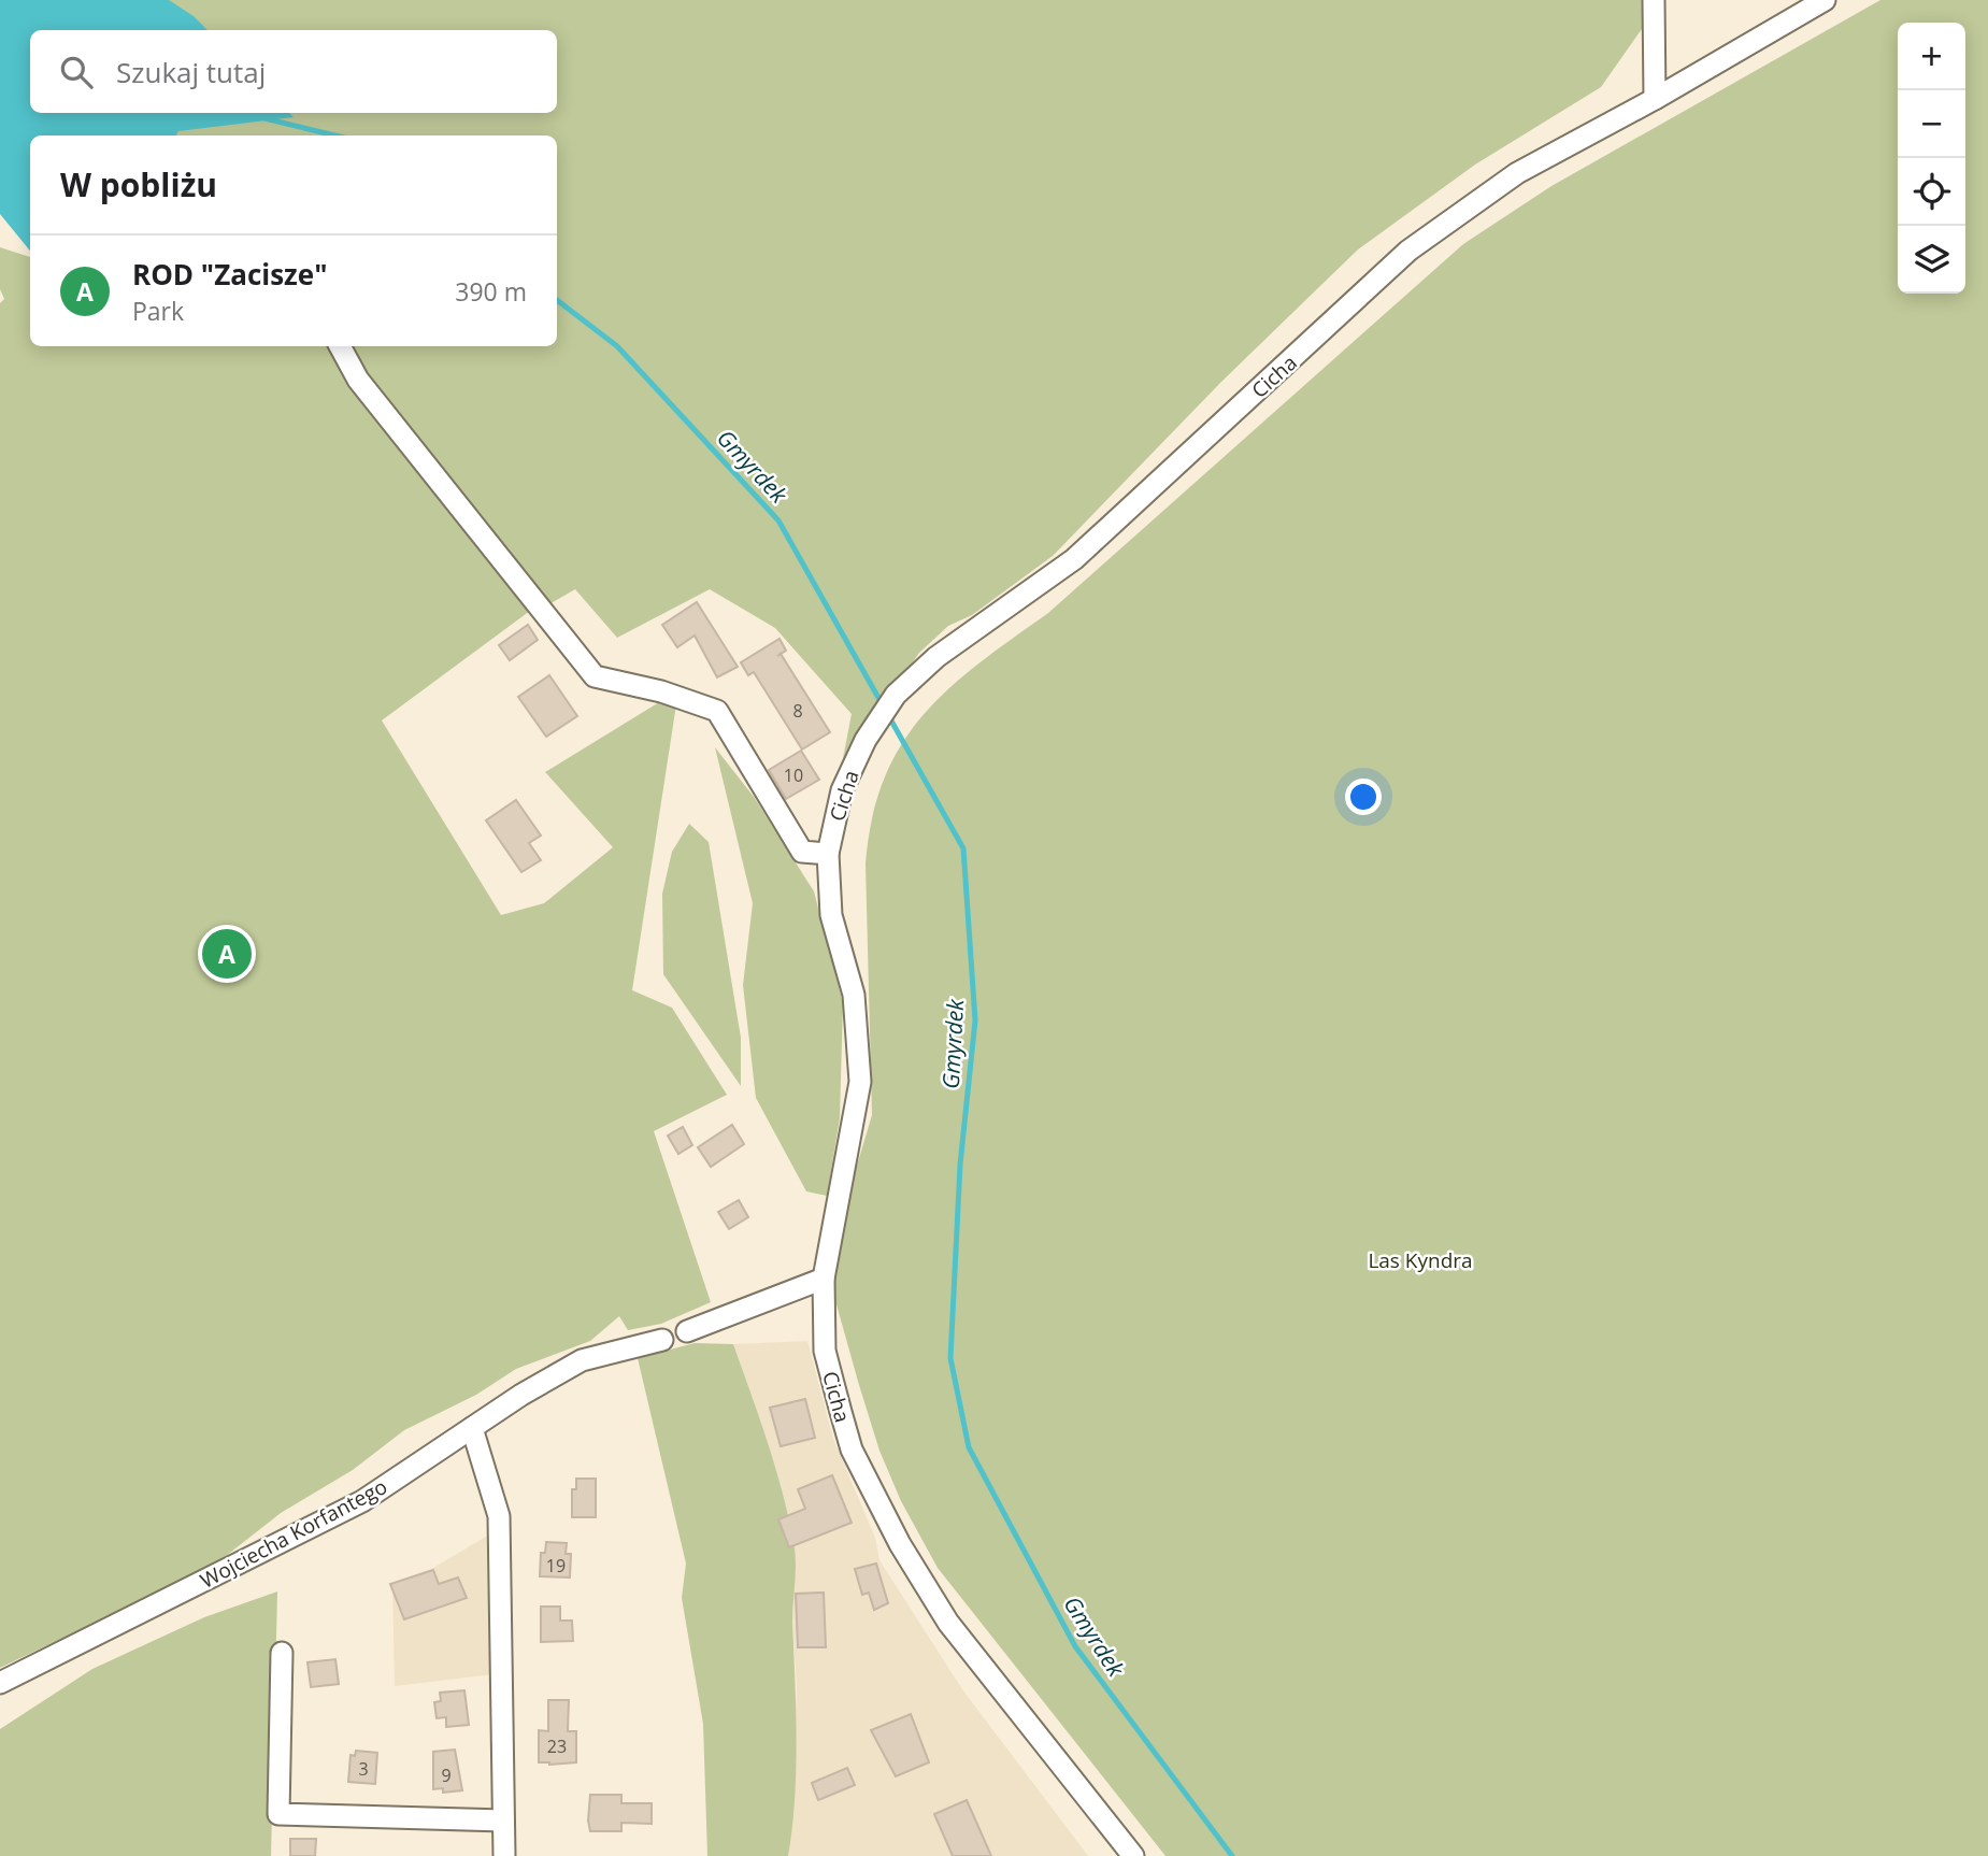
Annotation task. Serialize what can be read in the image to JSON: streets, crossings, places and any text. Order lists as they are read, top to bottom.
{
  "streets": {
    "street": ["Cicha", "Wojciecha Korfantego"]
  },
  "water": ["Gmyrdek"],
  "parks": ["Las Kyndra"],
  "house_numbers": [
    "8",
    "10",
    "19",
    "23",
    "3",
    "9"
  ],
  "page": {
    "map_buttons": ["+", "−"],
    "search": "Szukaj tutaj",
    "heading": "W pobliżu",
    "list": [
      {
        "mark": "A",
        "name": "ROD \"Zacisze\"",
        "note": "Park",
        "value": "390 m"
      }
    ],
    "pins": "A"
  }
}
